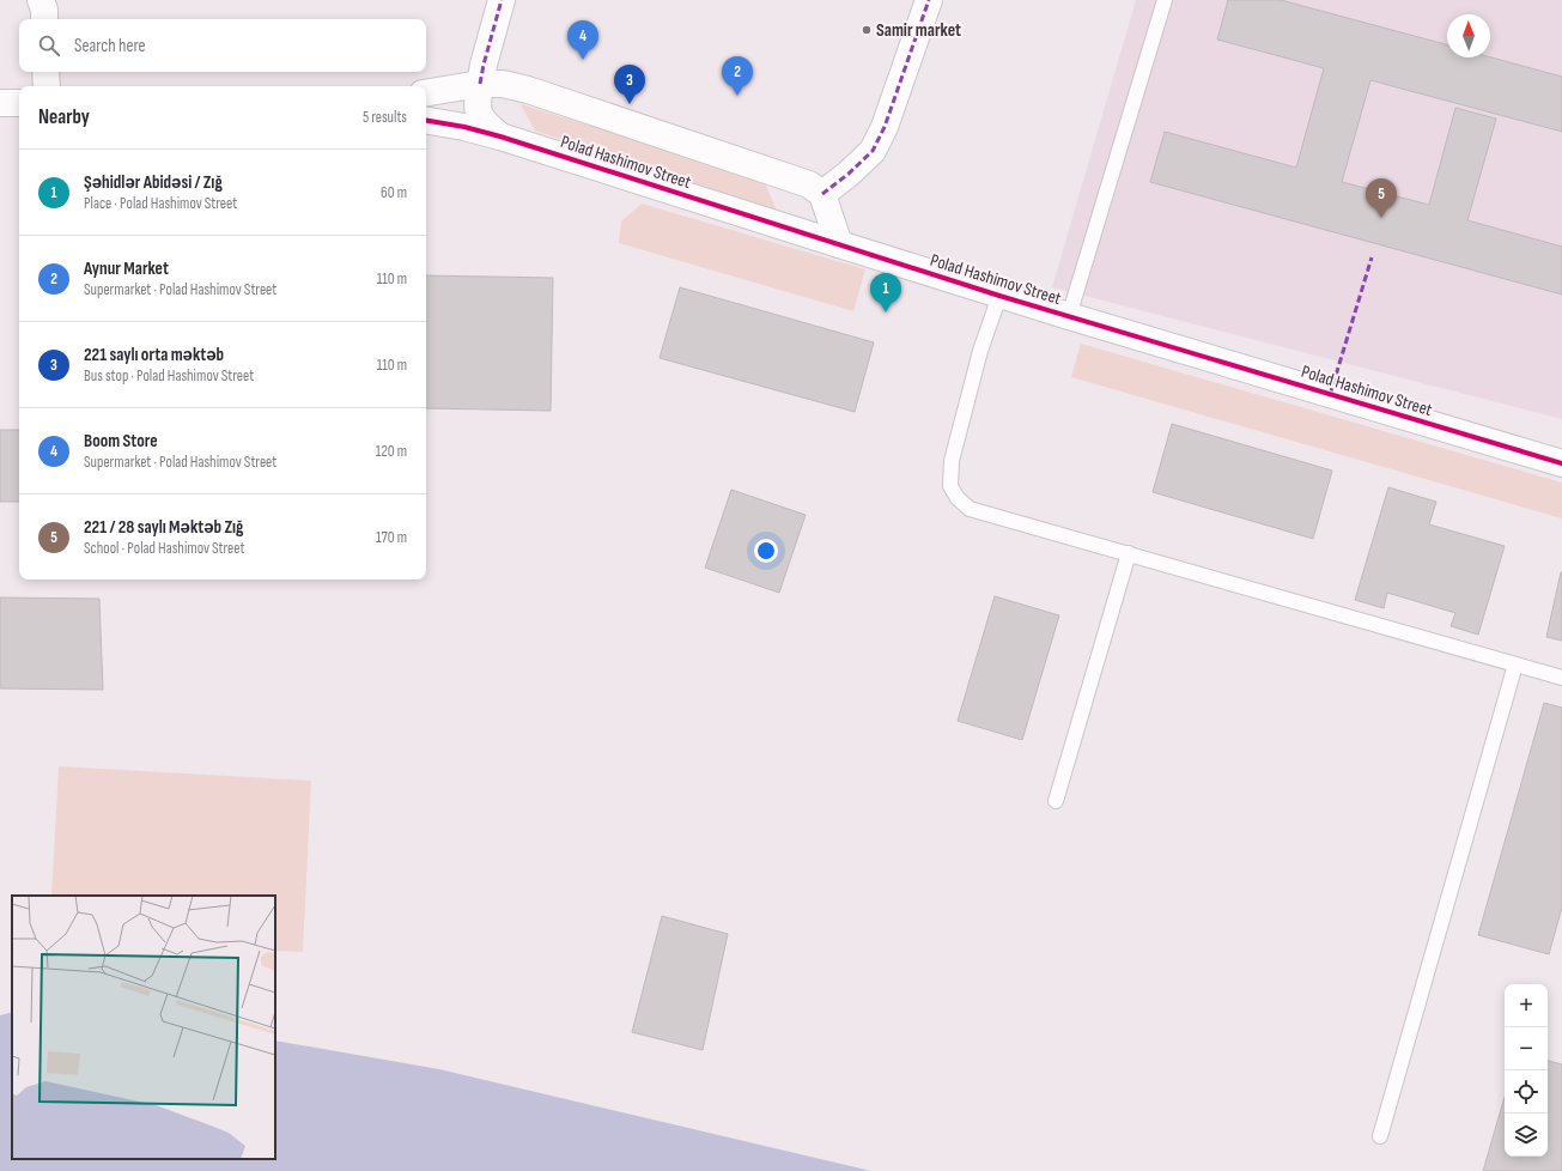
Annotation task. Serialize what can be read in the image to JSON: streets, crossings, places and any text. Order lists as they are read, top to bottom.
{
  "streets": {
    "street": ["Polad Hashimov Street"]
  },
  "places": ["Samir market"],
  "north": "top",
  "page": {
    "search": "Search here",
    "pins": [
      "4",
      "2",
      "3",
      "5",
      "1"
    ],
    "heading": ["Nearby", "5 results"],
    "list": [
      {
        "mark": "1",
        "name": "Şəhidlər Abidəsi / Zığ",
        "note": "Place · Polad Hashimov Street",
        "value": "60 m"
      },
      {
        "mark": "2",
        "name": "Aynur Market",
        "note": "Supermarket · Polad Hashimov Street",
        "value": "110 m"
      },
      {
        "mark": "3",
        "name": "221 saylı orta məktəb",
        "note": "Bus stop · Polad Hashimov Street",
        "value": "110 m"
      },
      {
        "mark": "4",
        "name": "Boom Store",
        "note": "Supermarket · Polad Hashimov Street",
        "value": "120 m"
      },
      {
        "mark": "5",
        "name": "221 / 28 saylı Məktəb Zığ",
        "note": "School · Polad Hashimov Street",
        "value": "170 m"
      }
    ],
    "map_buttons": ["+", "−"]
  }
}
